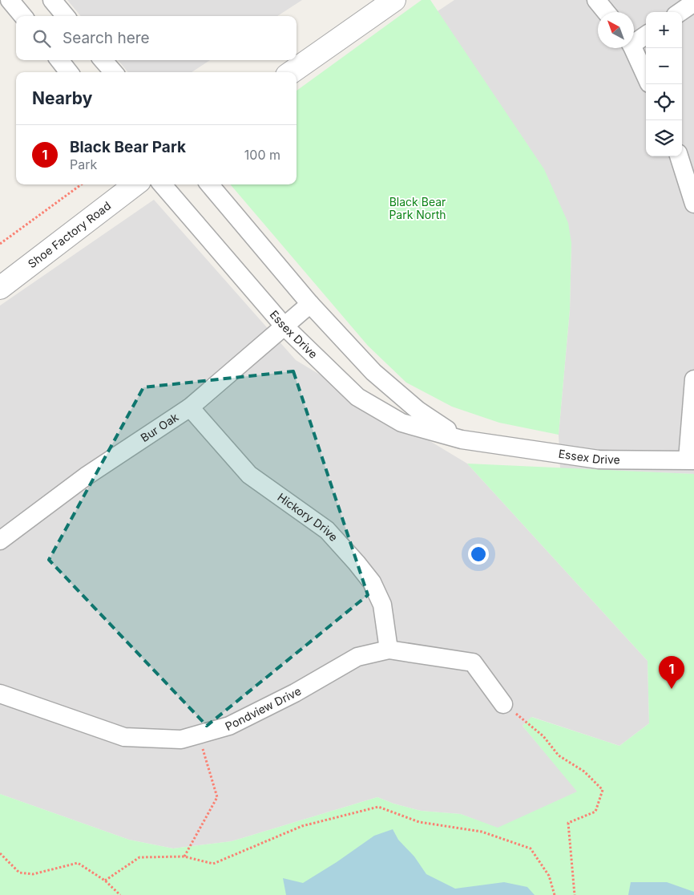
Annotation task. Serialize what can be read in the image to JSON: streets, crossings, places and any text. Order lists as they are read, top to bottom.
{
  "streets": {
    "street": [
      "Shoe Factory Road",
      "Essex Drive",
      "Bur Oak",
      "Hickory Drive",
      "Pondview Drive"
    ]
  },
  "crossings": [
    ["Essex Drive", "Bur Oak"],
    ["Bur Oak", "Hickory Drive"],
    ["Hickory Drive", "Pondview Drive"]
  ],
  "parks": ["Black Bear Park North"],
  "north": "top left",
  "page": {
    "map_buttons": ["+", "−"],
    "search": "Search here",
    "heading": "Nearby",
    "list": [
      {
        "mark": "1",
        "name": "Black Bear Park",
        "note": "Park",
        "value": "100 m"
      }
    ],
    "pins": "1"
  }
}
